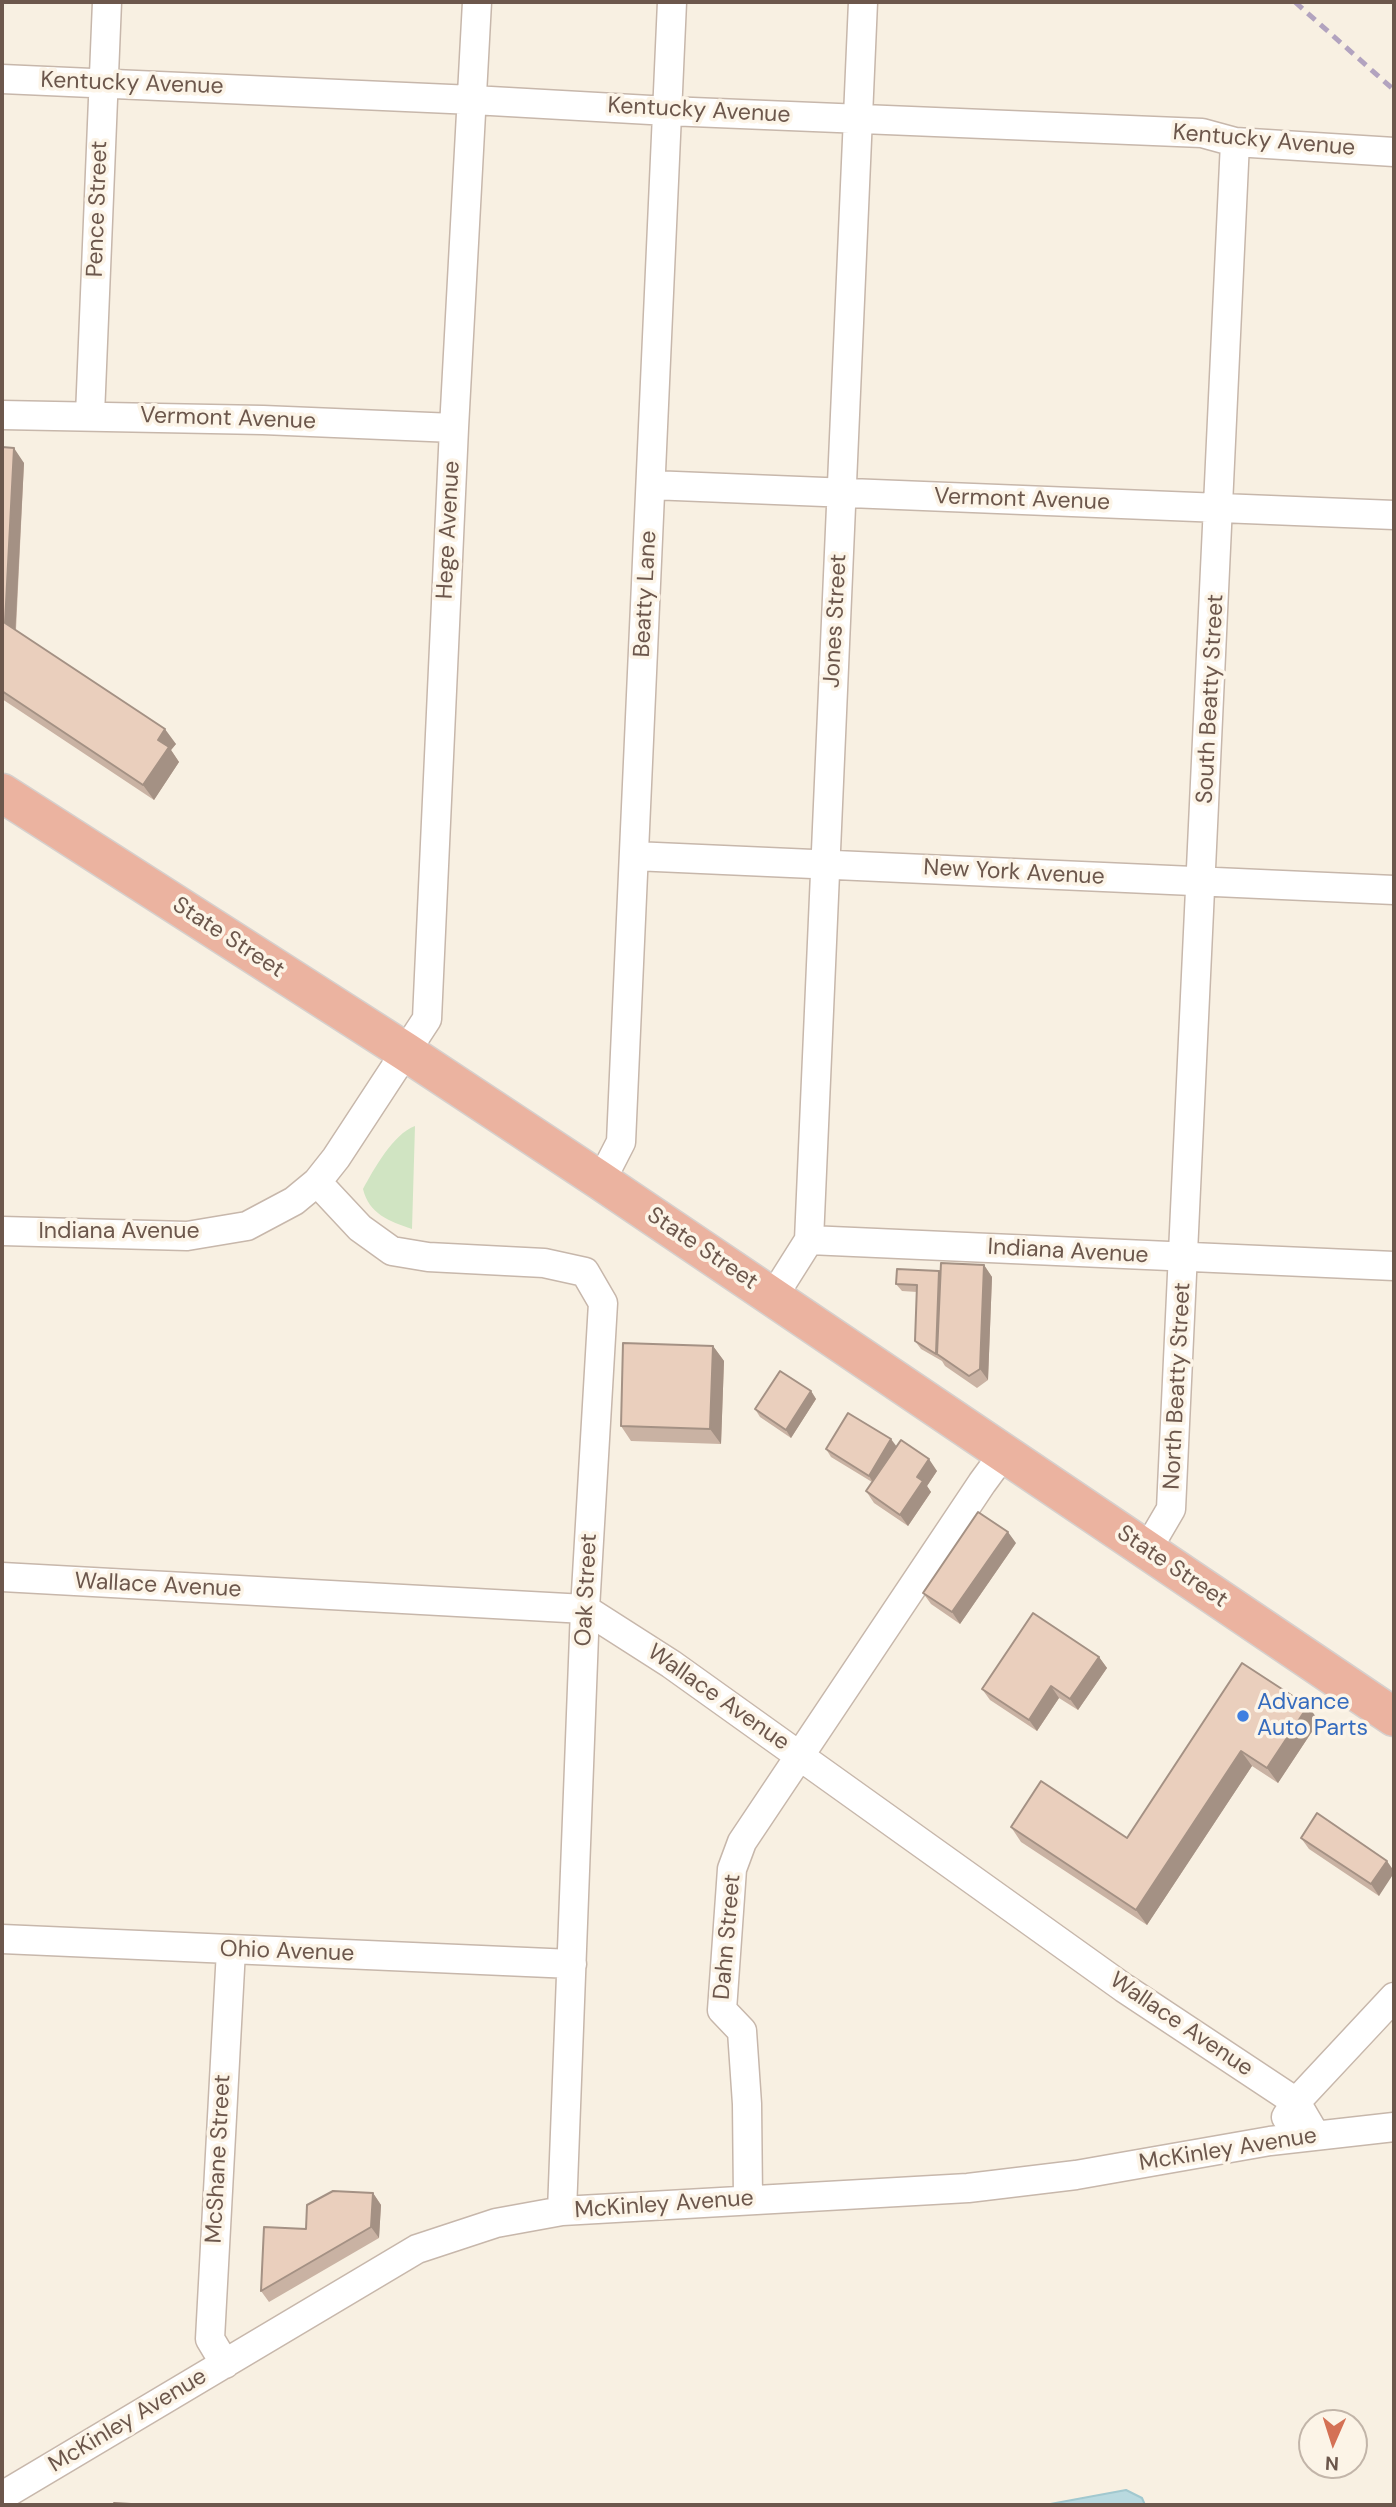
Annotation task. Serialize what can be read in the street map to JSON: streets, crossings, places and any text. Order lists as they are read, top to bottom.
{
  "streets": {
    "highway": ["State Street"],
    "street": [
      "Kentucky Avenue",
      "Pence Street",
      "Vermont Avenue",
      "Hege Avenue",
      "Beatty Lane",
      "Jones Street",
      "South Beatty Street",
      "New York Avenue",
      "Indiana Avenue",
      "North Beatty Street",
      "Wallace Avenue",
      "Oak Street",
      "Dahn Street",
      "Ohio Avenue",
      "McKinley Avenue",
      "McShane Street"
    ]
  },
  "crossings": [
    ["Kentucky Avenue", "Pence Street"],
    ["Kentucky Avenue", "Hege Avenue"],
    ["Kentucky Avenue", "Beatty Lane"],
    ["Kentucky Avenue", "Jones Street"],
    ["Kentucky Avenue", "South Beatty Street"],
    ["Pence Street", "Vermont Avenue"],
    ["Vermont Avenue", "Hege Avenue"],
    ["Vermont Avenue", "Beatty Lane"],
    ["Vermont Avenue", "Jones Street"],
    ["Vermont Avenue", "South Beatty Street"],
    ["Hege Avenue", "State Street"],
    ["Hege Avenue", "Indiana Avenue"],
    ["Beatty Lane", "New York Avenue"],
    ["Beatty Lane", "State Street"],
    ["Jones Street", "New York Avenue"],
    ["Jones Street", "Indiana Avenue"],
    ["South Beatty Street", "New York Avenue"],
    ["South Beatty Street", "Indiana Avenue"],
    ["South Beatty Street", "North Beatty Street"],
    ["State Street", "Indiana Avenue"],
    ["State Street", "North Beatty Street"],
    ["State Street", "Dahn Street"],
    ["Indiana Avenue", "North Beatty Street"],
    ["Indiana Avenue", "Oak Street"],
    ["Wallace Avenue", "Oak Street"],
    ["Wallace Avenue", "Dahn Street"],
    ["Wallace Avenue", "McKinley Avenue"],
    ["Oak Street", "Ohio Avenue"],
    ["Oak Street", "McKinley Avenue"],
    ["Dahn Street", "McKinley Avenue"],
    ["Ohio Avenue", "McShane Street"],
    ["McKinley Avenue", "McShane Street"]
  ],
  "places": ["Advance Auto Parts"],
  "north": "bottom"
}
